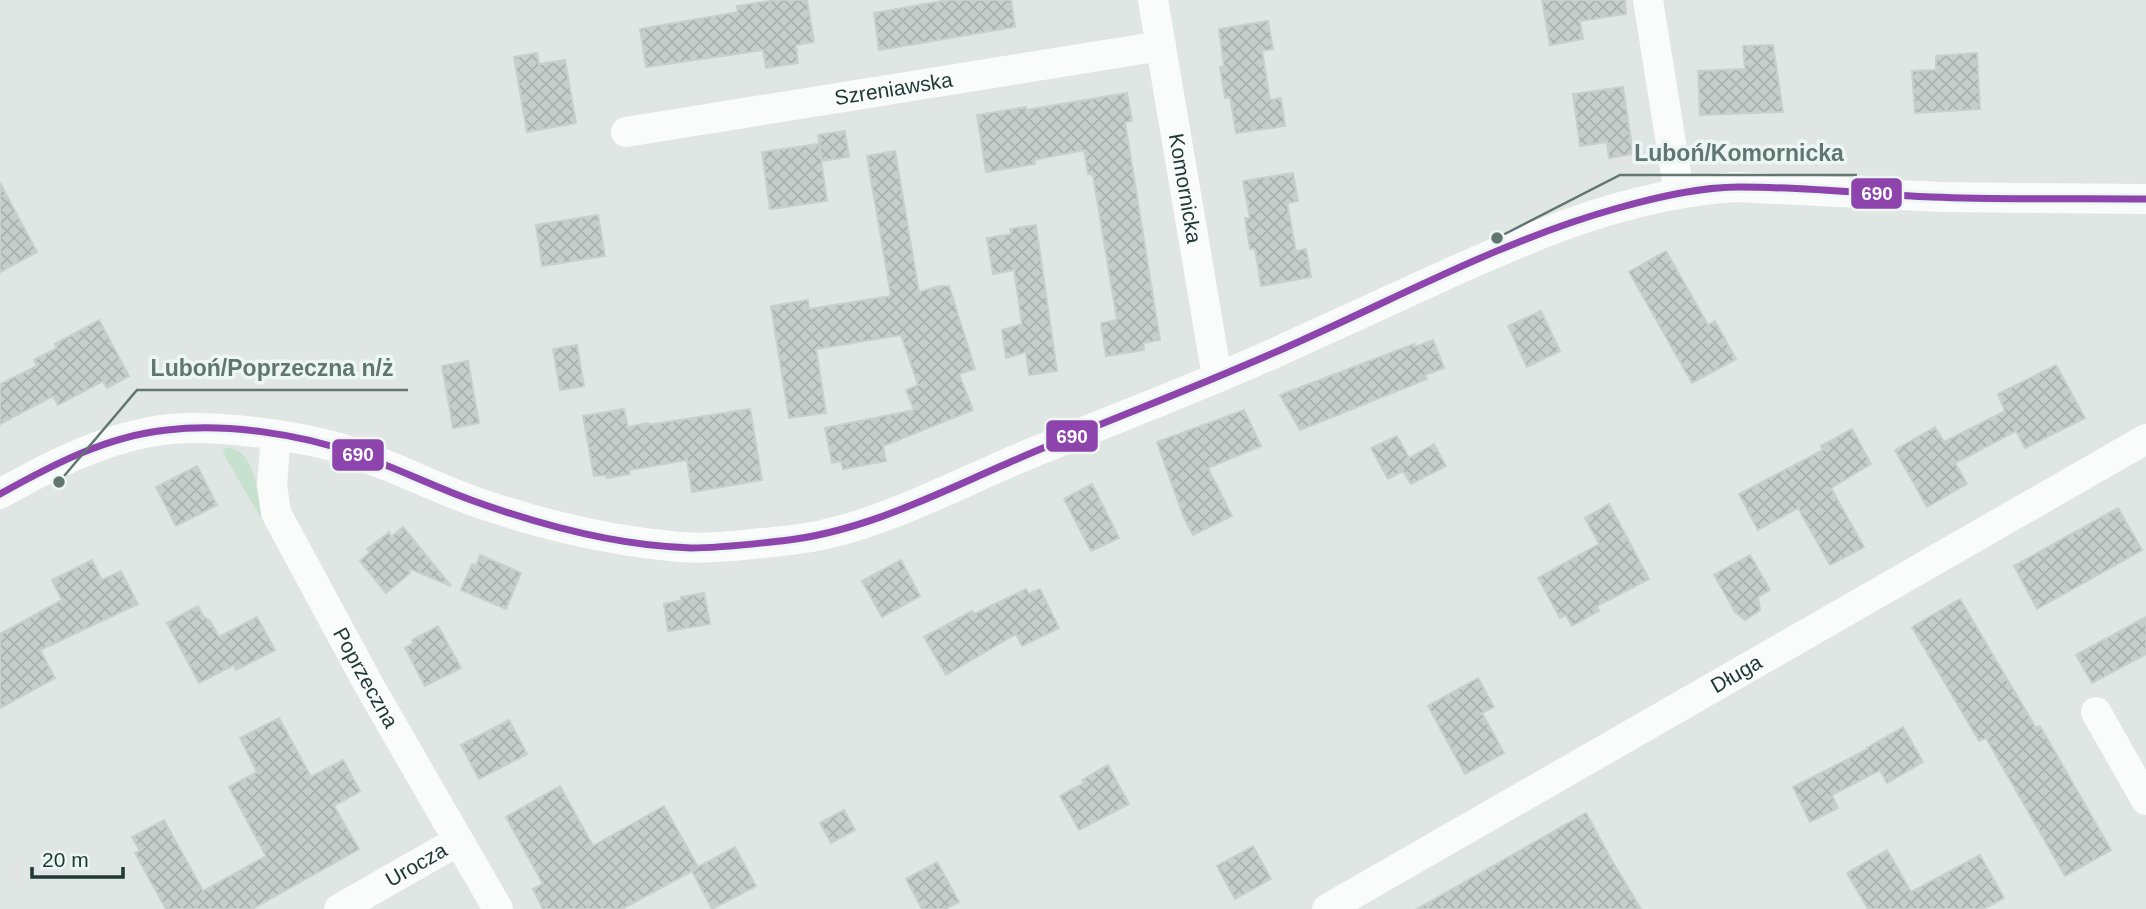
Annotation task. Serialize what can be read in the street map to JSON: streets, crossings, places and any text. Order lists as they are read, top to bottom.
{
  "streets": {
    "street": [
      "Szreniawska",
      "Komornicka",
      "Długa",
      "Poprzeczna",
      "Urocza"
    ]
  },
  "crossings": [
    ["Szreniawska", "Komornicka"],
    ["Poprzeczna", "Urocza"]
  ],
  "places": ["Luboń/Komornicka", "Luboń/Poprzeczna n/ż"],
  "lines": ["transit line 690"],
  "scale_bar": "20 m"
}
